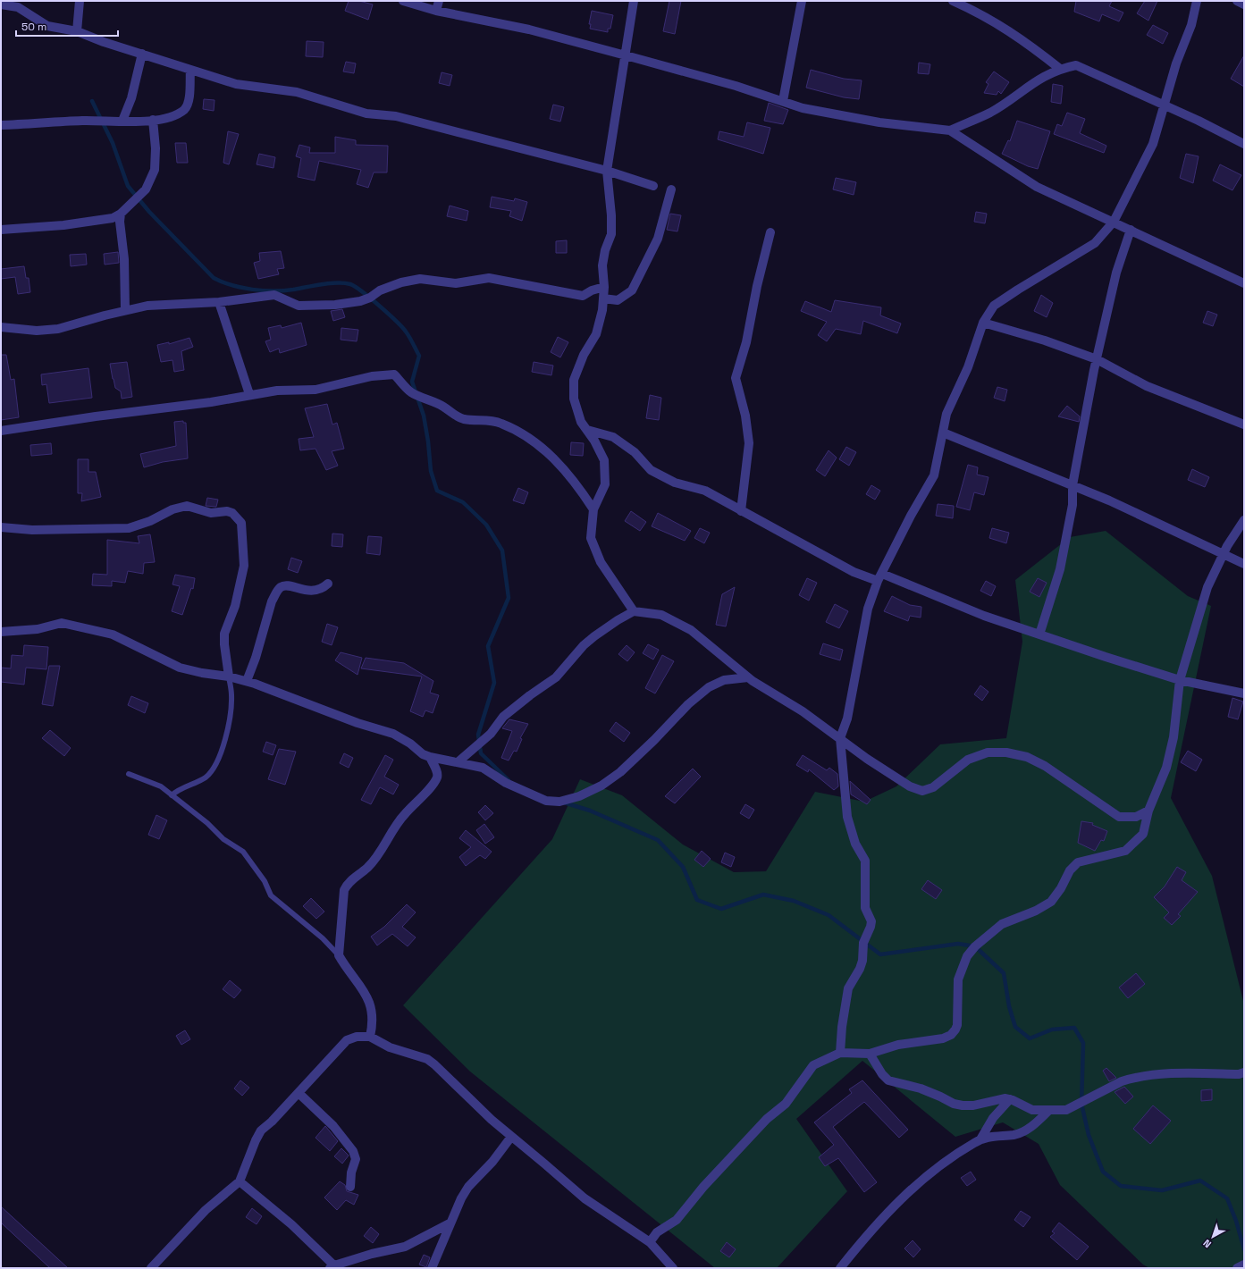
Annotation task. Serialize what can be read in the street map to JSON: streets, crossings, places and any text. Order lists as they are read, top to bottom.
{
  "scale_bar": "50 m",
  "north": "bottom left"
}
